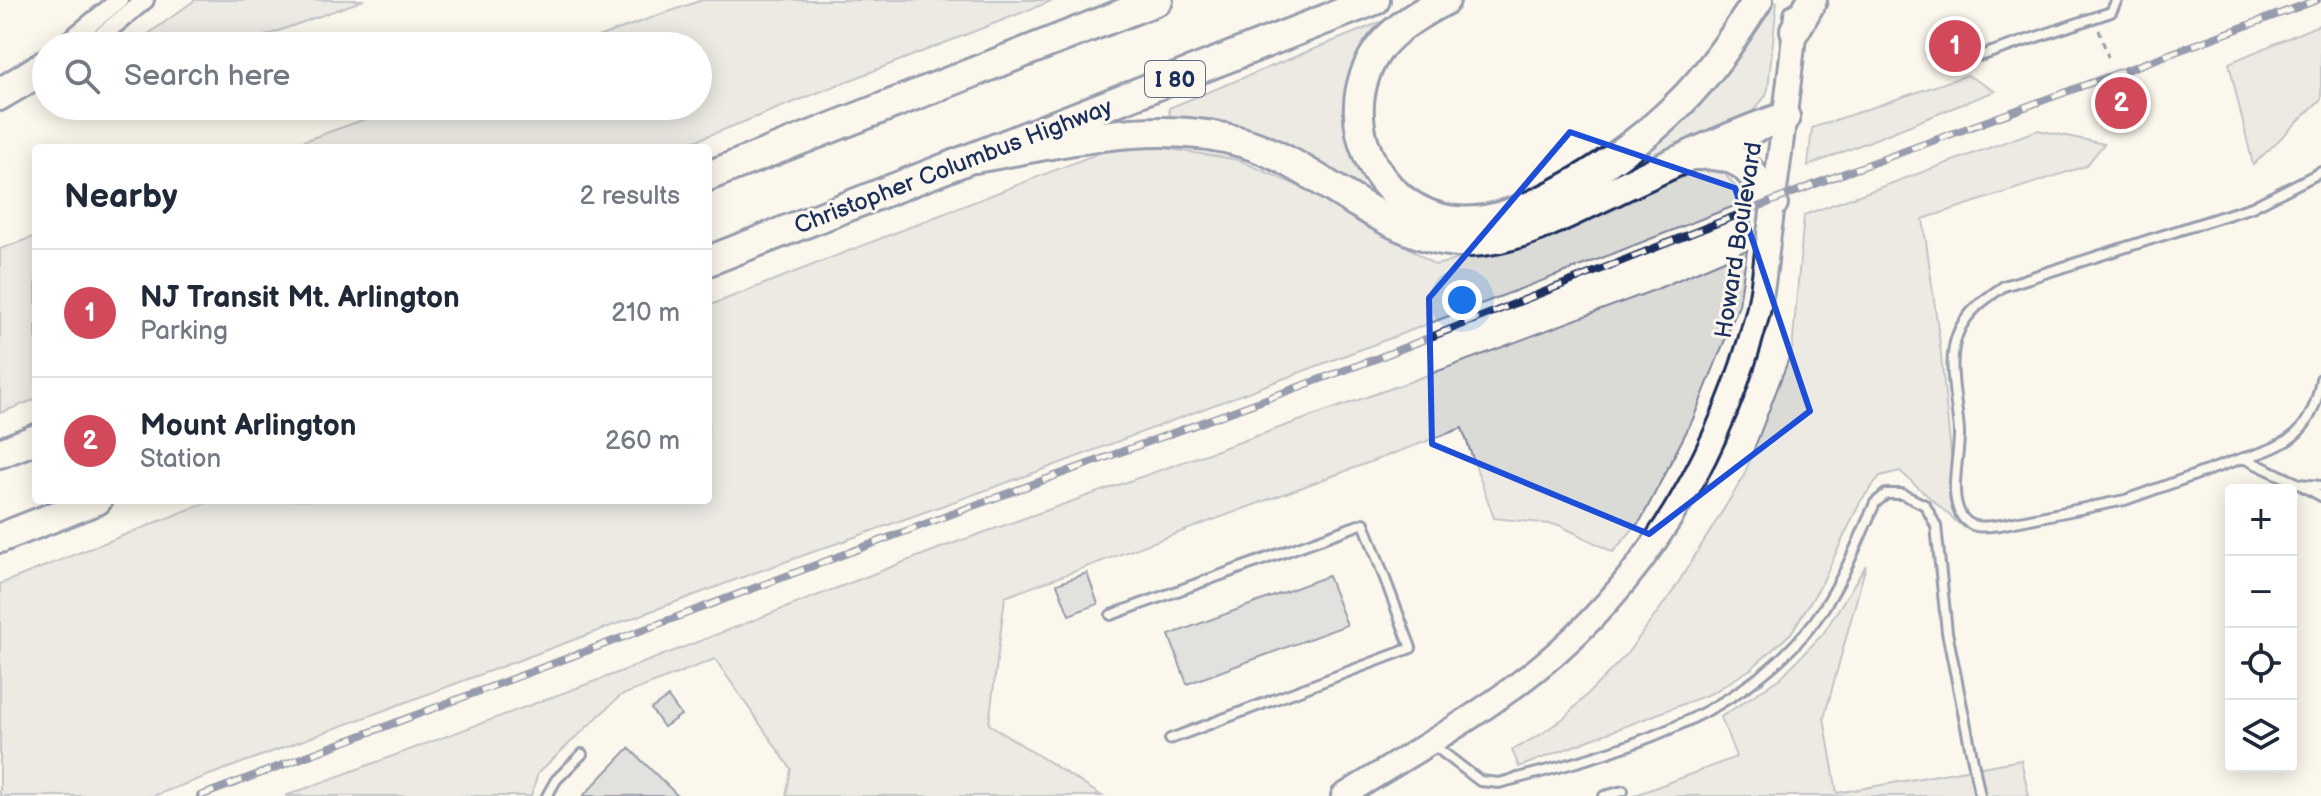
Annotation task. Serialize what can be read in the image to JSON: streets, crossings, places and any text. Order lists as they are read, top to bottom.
{
  "streets": {
    "highway": ["I 80", "Christopher Columbus Highway"],
    "main road": ["Howard Boulevard"]
  },
  "page": {
    "pins": ["1", "2"],
    "search": "Search here",
    "heading": ["Nearby", "2 results"],
    "list": [
      {
        "mark": "1",
        "name": "NJ Transit Mt. Arlington",
        "note": "Parking",
        "value": "210 m"
      },
      {
        "mark": "2",
        "name": "Mount Arlington",
        "note": "Station",
        "value": "260 m"
      }
    ],
    "map_buttons": ["+", "−"]
  }
}
